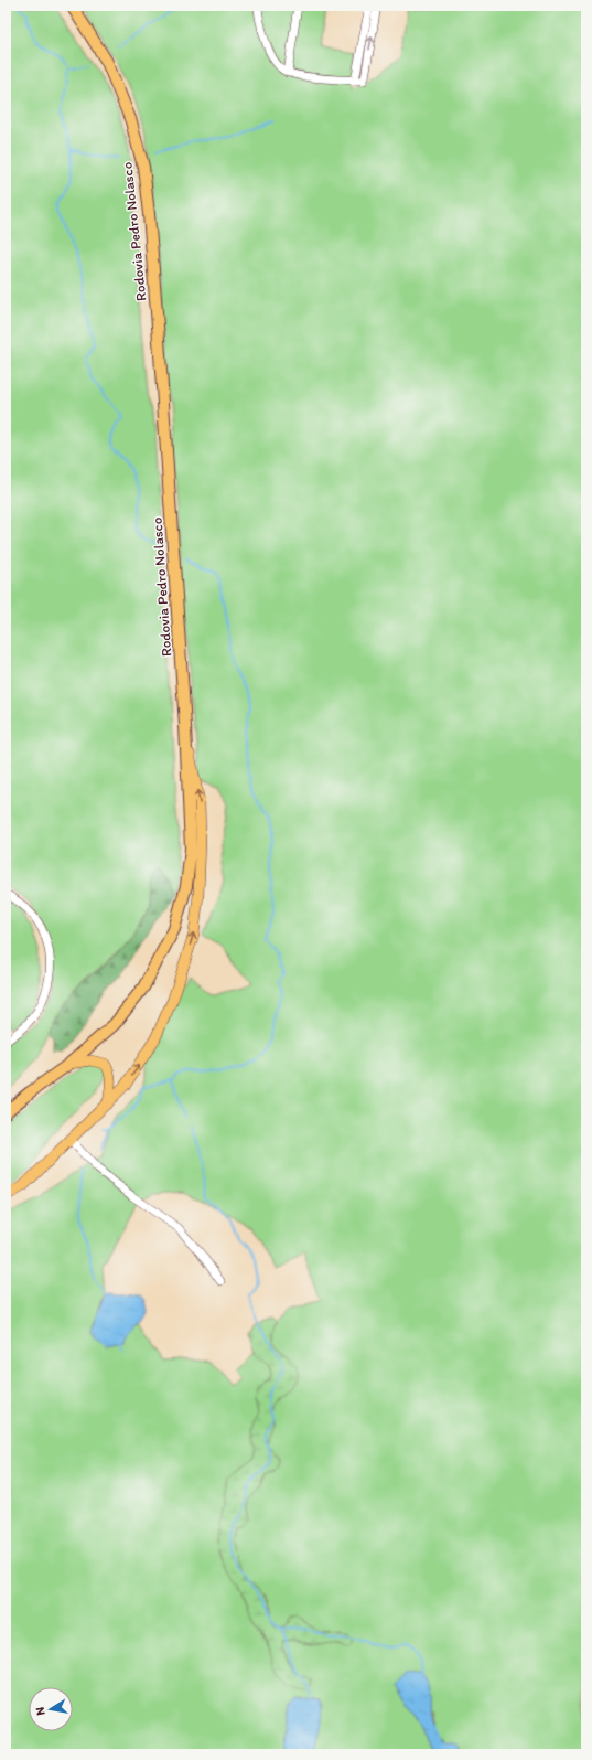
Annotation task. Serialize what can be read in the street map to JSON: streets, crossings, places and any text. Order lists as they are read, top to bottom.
{
  "streets": {
    "highway": ["Rodovia Pedro Nolasco"]
  },
  "north": "left"
}
